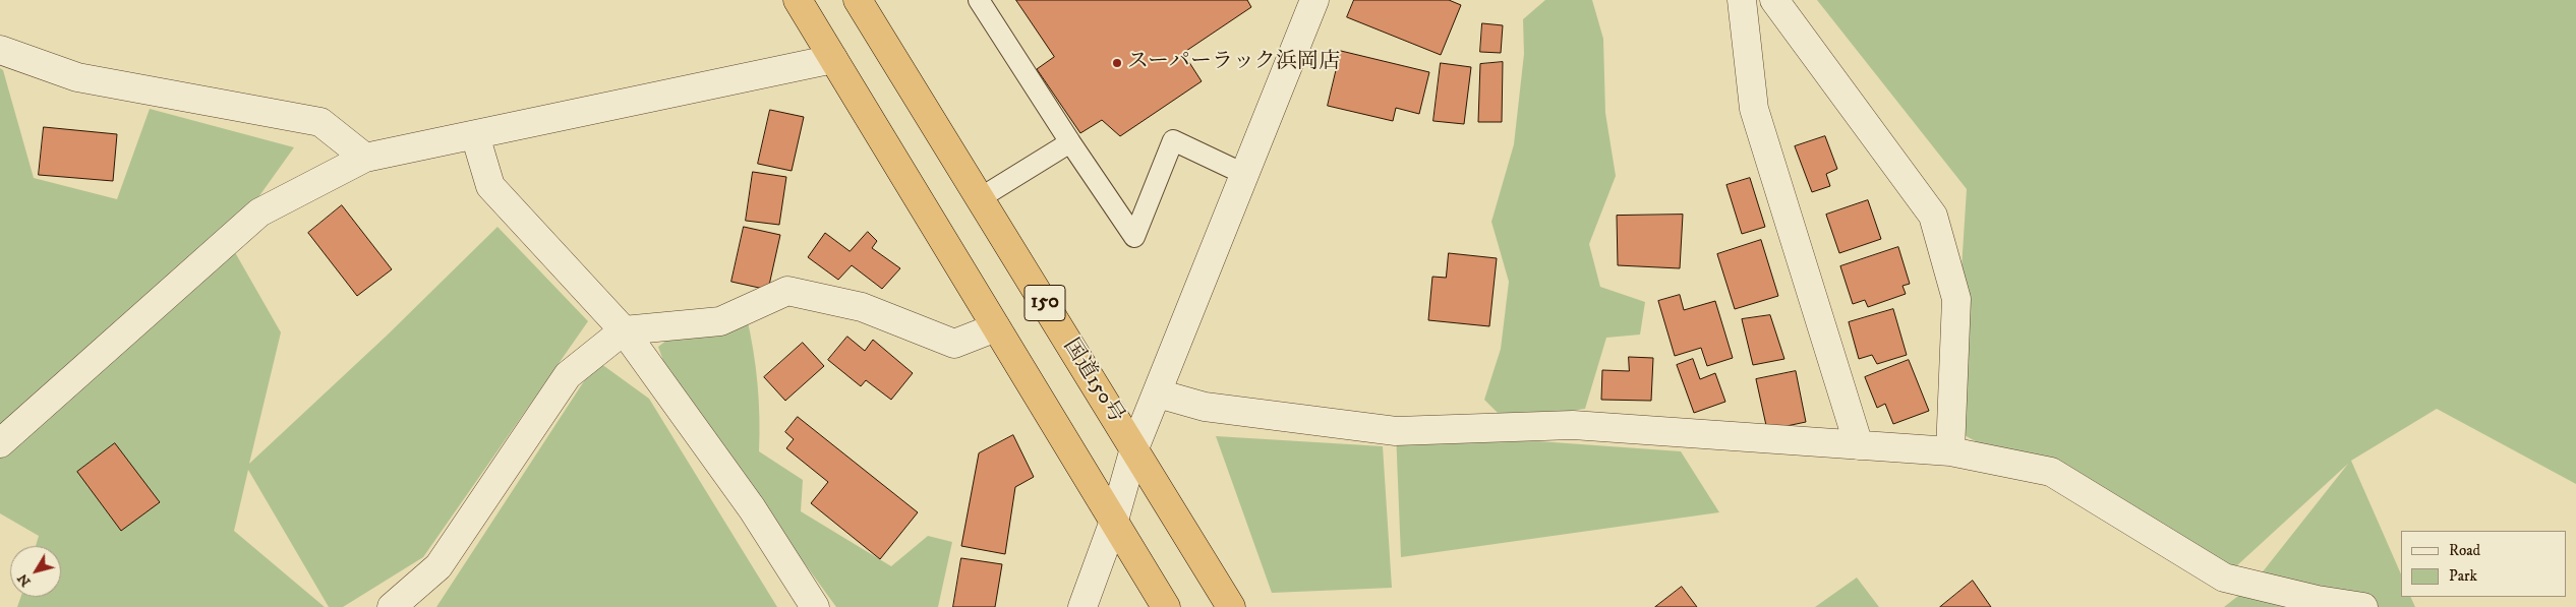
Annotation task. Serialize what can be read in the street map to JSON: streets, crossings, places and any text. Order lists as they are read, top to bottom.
{
  "streets": {
    "highway": ["150", "国道150号"]
  },
  "places": ["スーパーラック浜岡店"],
  "legend": ["Road", "Park"],
  "north": "bottom left"
}
